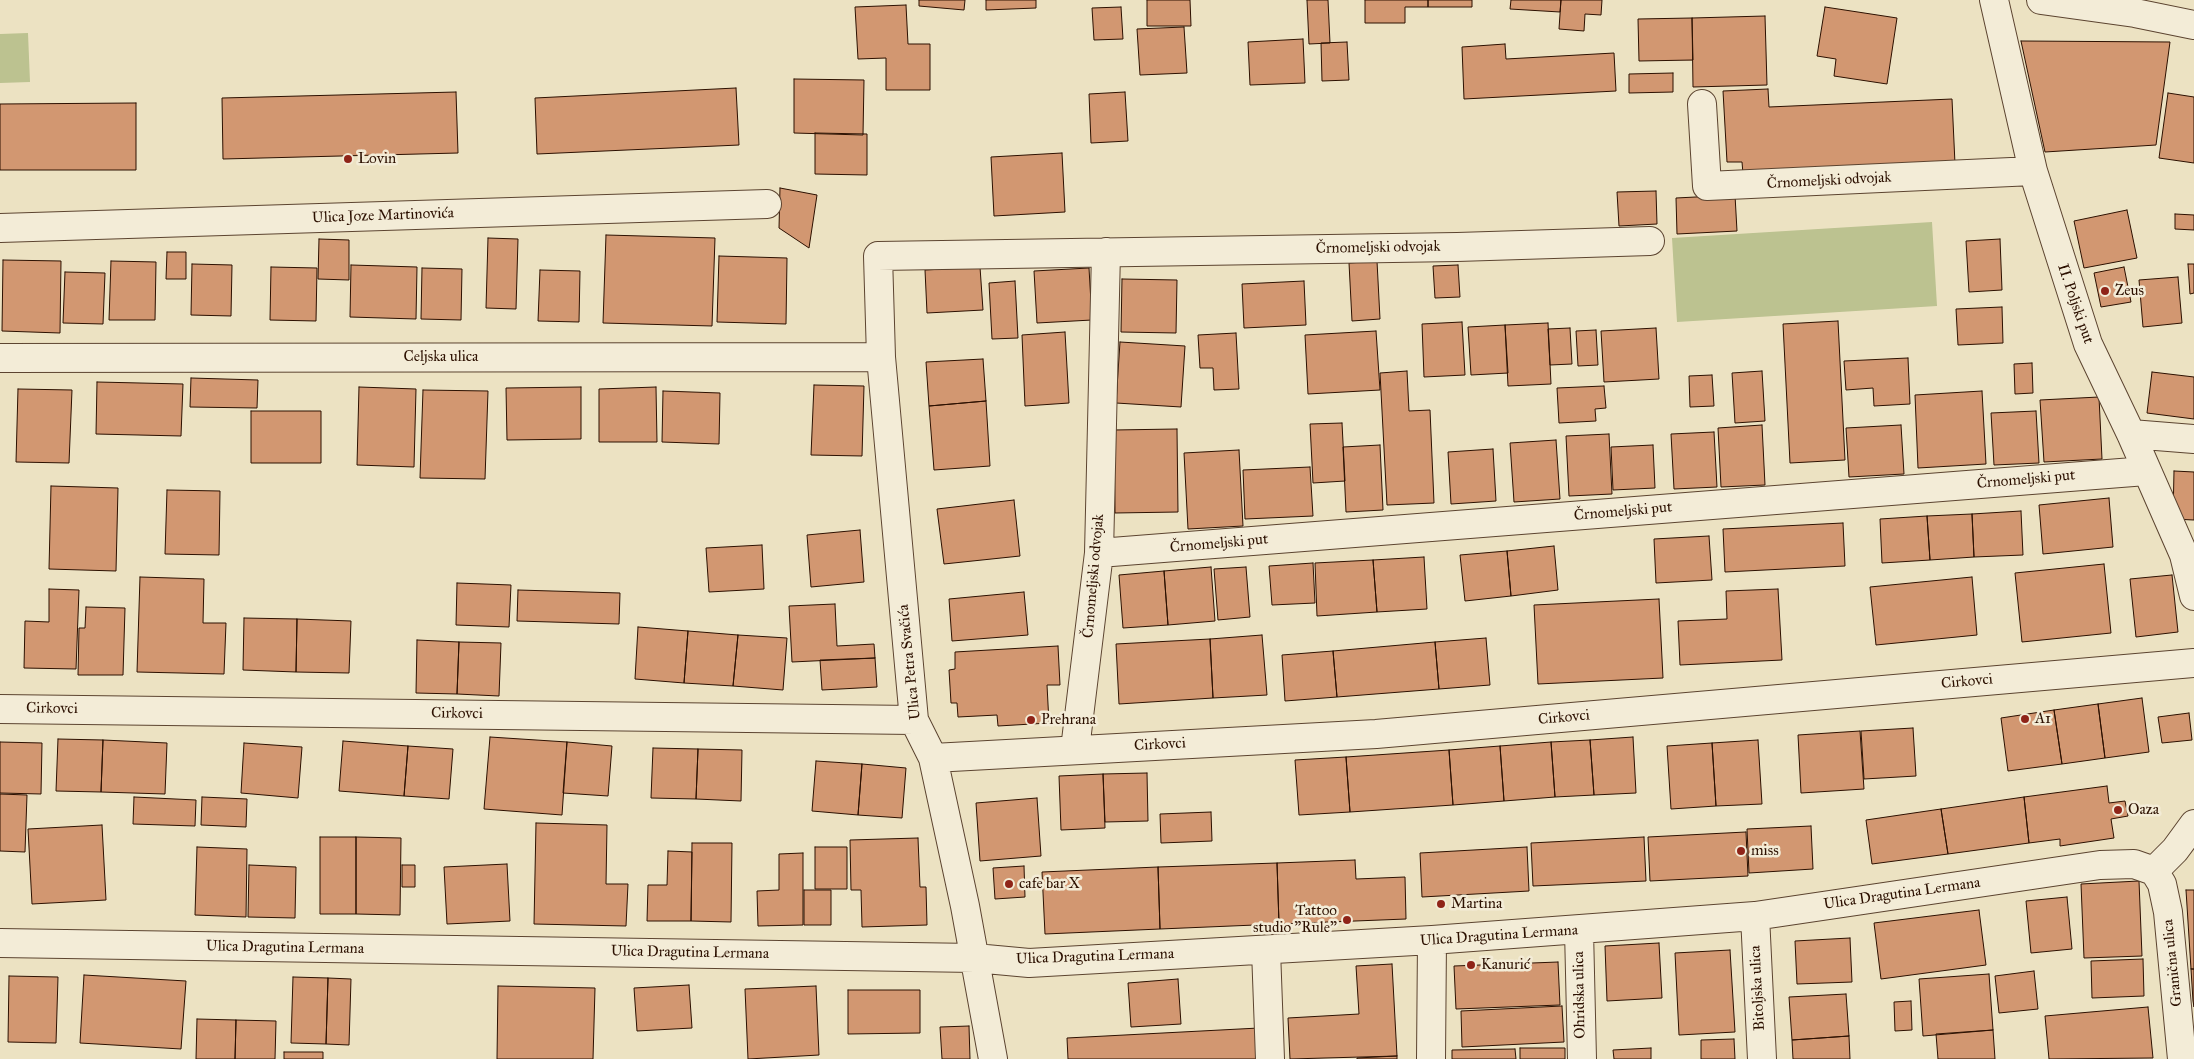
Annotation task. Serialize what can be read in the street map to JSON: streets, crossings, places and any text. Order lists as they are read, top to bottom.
{
  "streets": {
    "street": [
      "Črnomeljski odvojak",
      "Ulica Joze Martinovića",
      "II. Poljski put",
      "Celjska ulica",
      "Črnomeljski put",
      "Ulica Petra Svačića",
      "Cirkovci",
      "Ulica Dragutina Lermana",
      "Granična ulica",
      "Bitoljska ulica",
      "Ohridska ulica"
    ]
  },
  "crossings": [
    ["Črnomeljski odvojak", "II. Poljski put"],
    ["Črnomeljski odvojak", "Črnomeljski put"],
    ["Črnomeljski odvojak", "Ulica Petra Svačića"],
    ["Črnomeljski odvojak", "Cirkovci"],
    ["II. Poljski put", "Črnomeljski put"],
    ["Celjska ulica", "Ulica Petra Svačića"],
    ["Ulica Petra Svačića", "Cirkovci"],
    ["Ulica Petra Svačića", "Ulica Dragutina Lermana"],
    ["Ulica Dragutina Lermana", "Granična ulica"],
    ["Ulica Dragutina Lermana", "Bitoljska ulica"],
    ["Ulica Dragutina Lermana", "Ohridska ulica"]
  ],
  "places": [
    "Lovin",
    "Zeus",
    "A1",
    "Prehrana",
    "Oaza",
    "miss",
    "cafe bar X",
    "Martina",
    "Tattoo studio \"Rule\"",
    "Kanurić"
  ]
}
